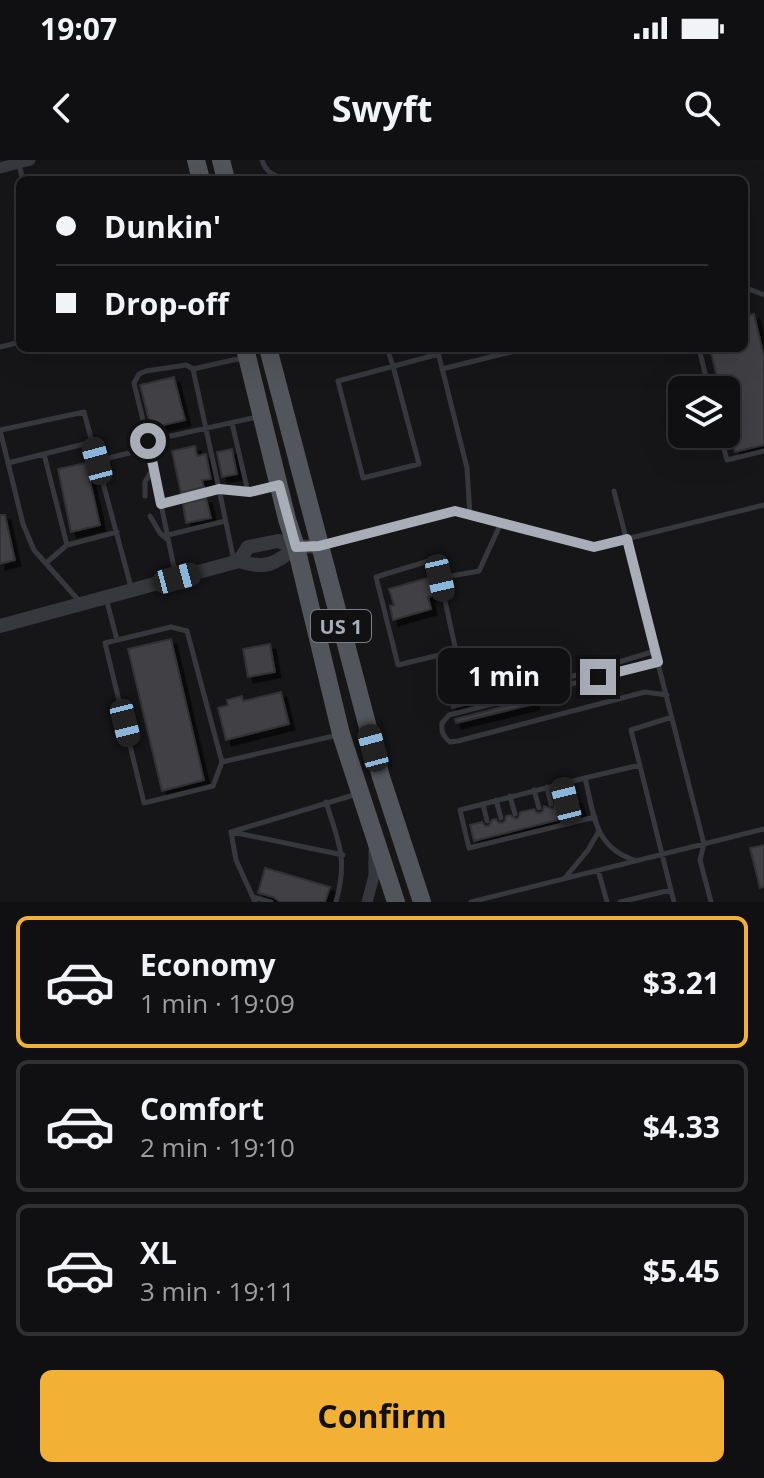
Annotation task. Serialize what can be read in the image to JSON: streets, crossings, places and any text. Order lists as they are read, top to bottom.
{
  "streets": {
    "main road": ["US 1"]
  },
  "page": {
    "status": "19:07",
    "header": "Swyft",
    "banner": ["Dunkin'", "Drop-off"],
    "bubble": "1 min",
    "list": [
      {
        "name": "Economy",
        "note": "1 min · 19:09",
        "value": "$3.21"
      },
      {
        "name": "Comfort",
        "note": "2 min · 19:10",
        "value": "$4.33"
      },
      {
        "name": "XL",
        "note": "3 min · 19:11",
        "value": "$5.45"
      }
    ],
    "buttons": "Confirm"
  }
}
